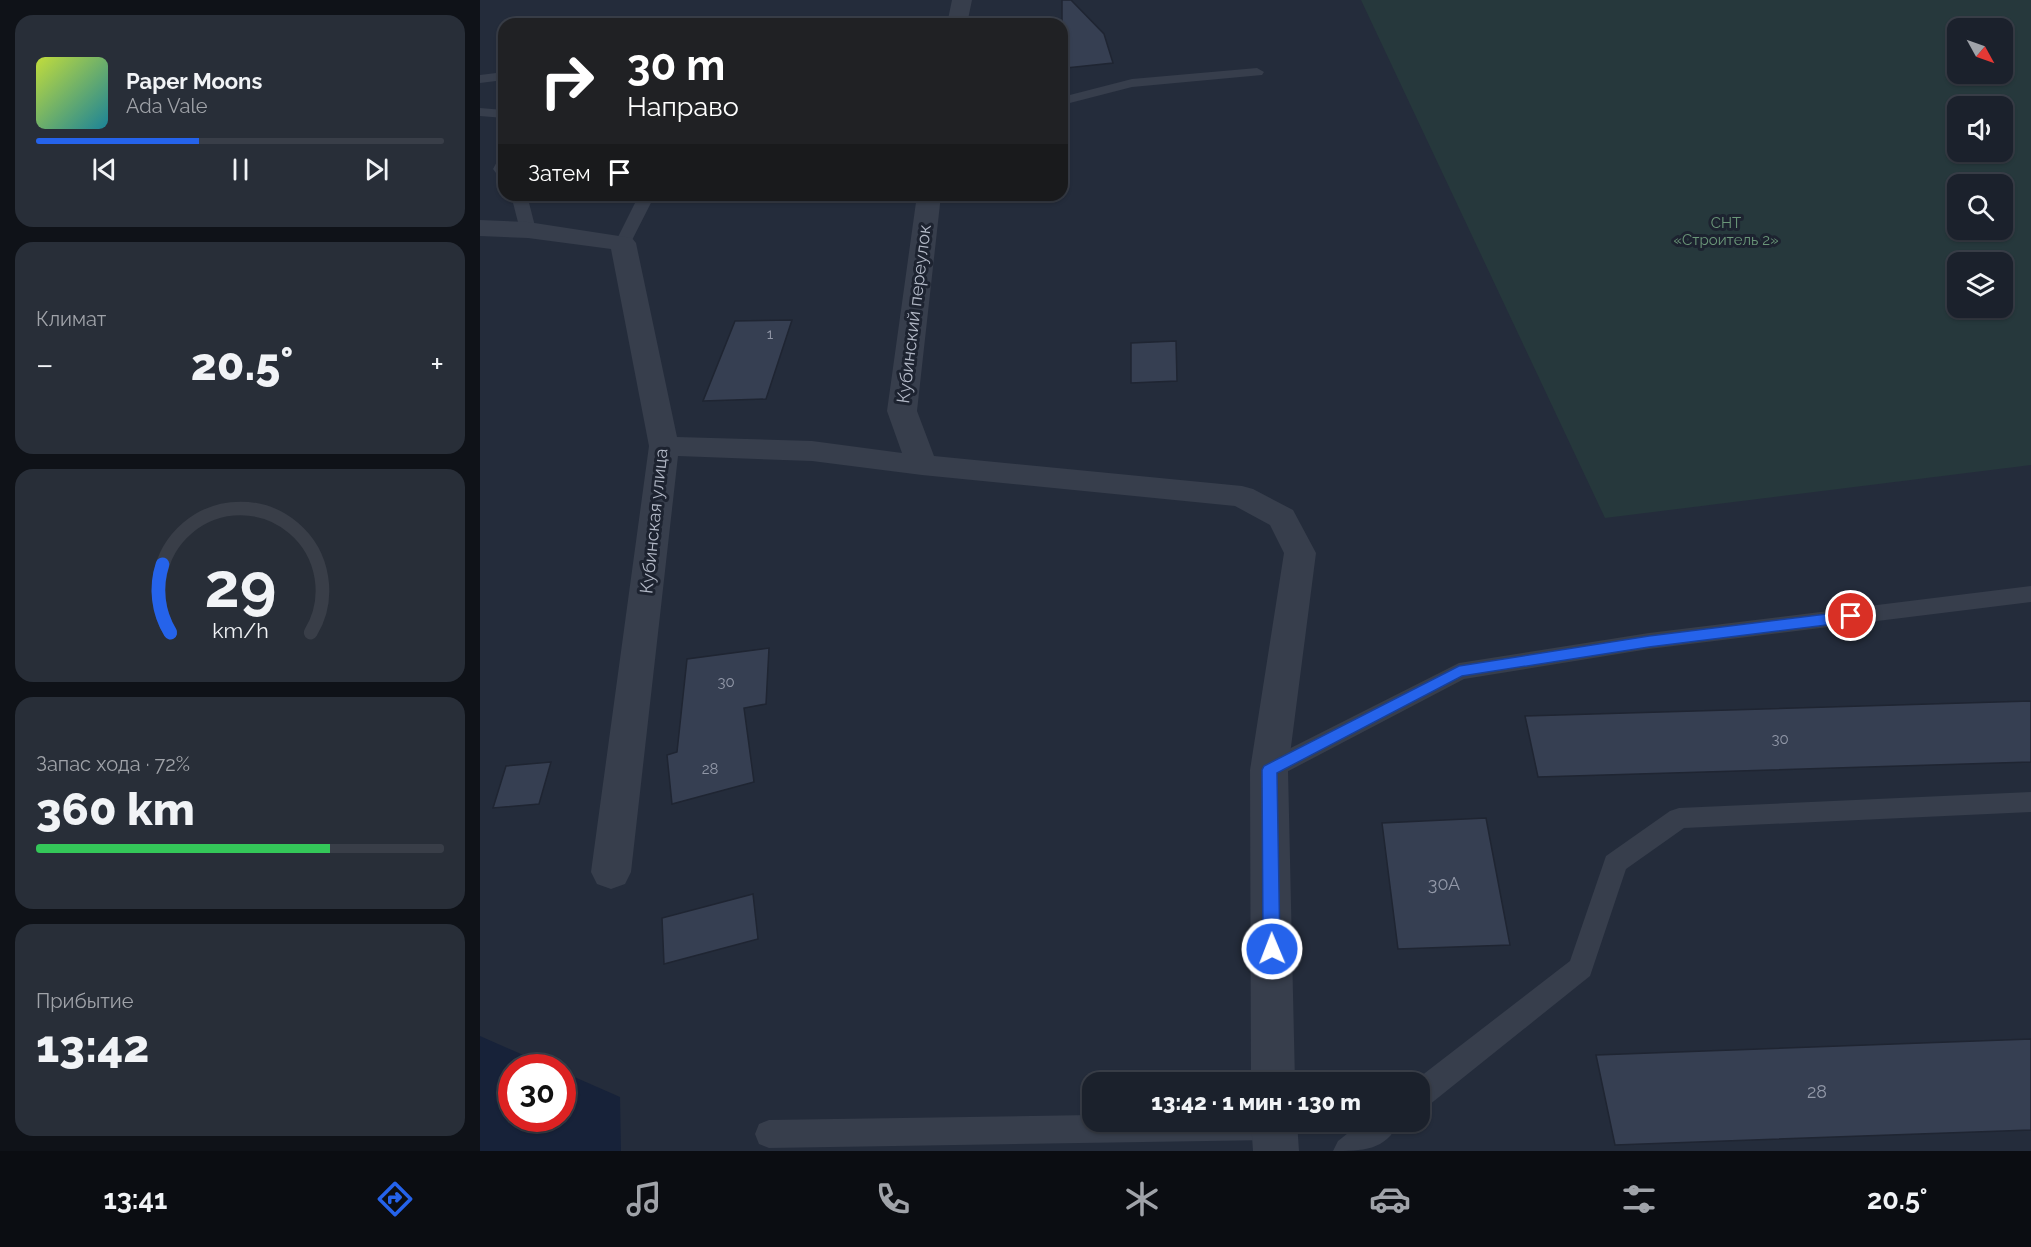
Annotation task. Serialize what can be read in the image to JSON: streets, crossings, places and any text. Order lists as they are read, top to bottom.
{
  "streets": {
    "street": ["Кубинский переулок", "Кубинская улица"]
  },
  "parks": ["СНТ «Строитель 2»"],
  "house_numbers": [
    "1",
    "30",
    "30",
    "28",
    "30А",
    "28"
  ],
  "north": "bottom right",
  "page": {
    "turn": ["30 m", "Направо"],
    "song": ["Paper Moons", "Ada Vale"],
    "then": "Затем",
    "tile": [
      "Климат",
      ["Запас хода · 72%", "360 km"],
      ["Прибытие", "13:42"]
    ],
    "heat": ["−", "20.5°", "+"],
    "limit": "30",
    "trip": "13:42 · 1 мин · 130 m",
    "tabs": ["13:41", "20.5°"],
    "gauge": ["29", "km/h"]
  }
}
